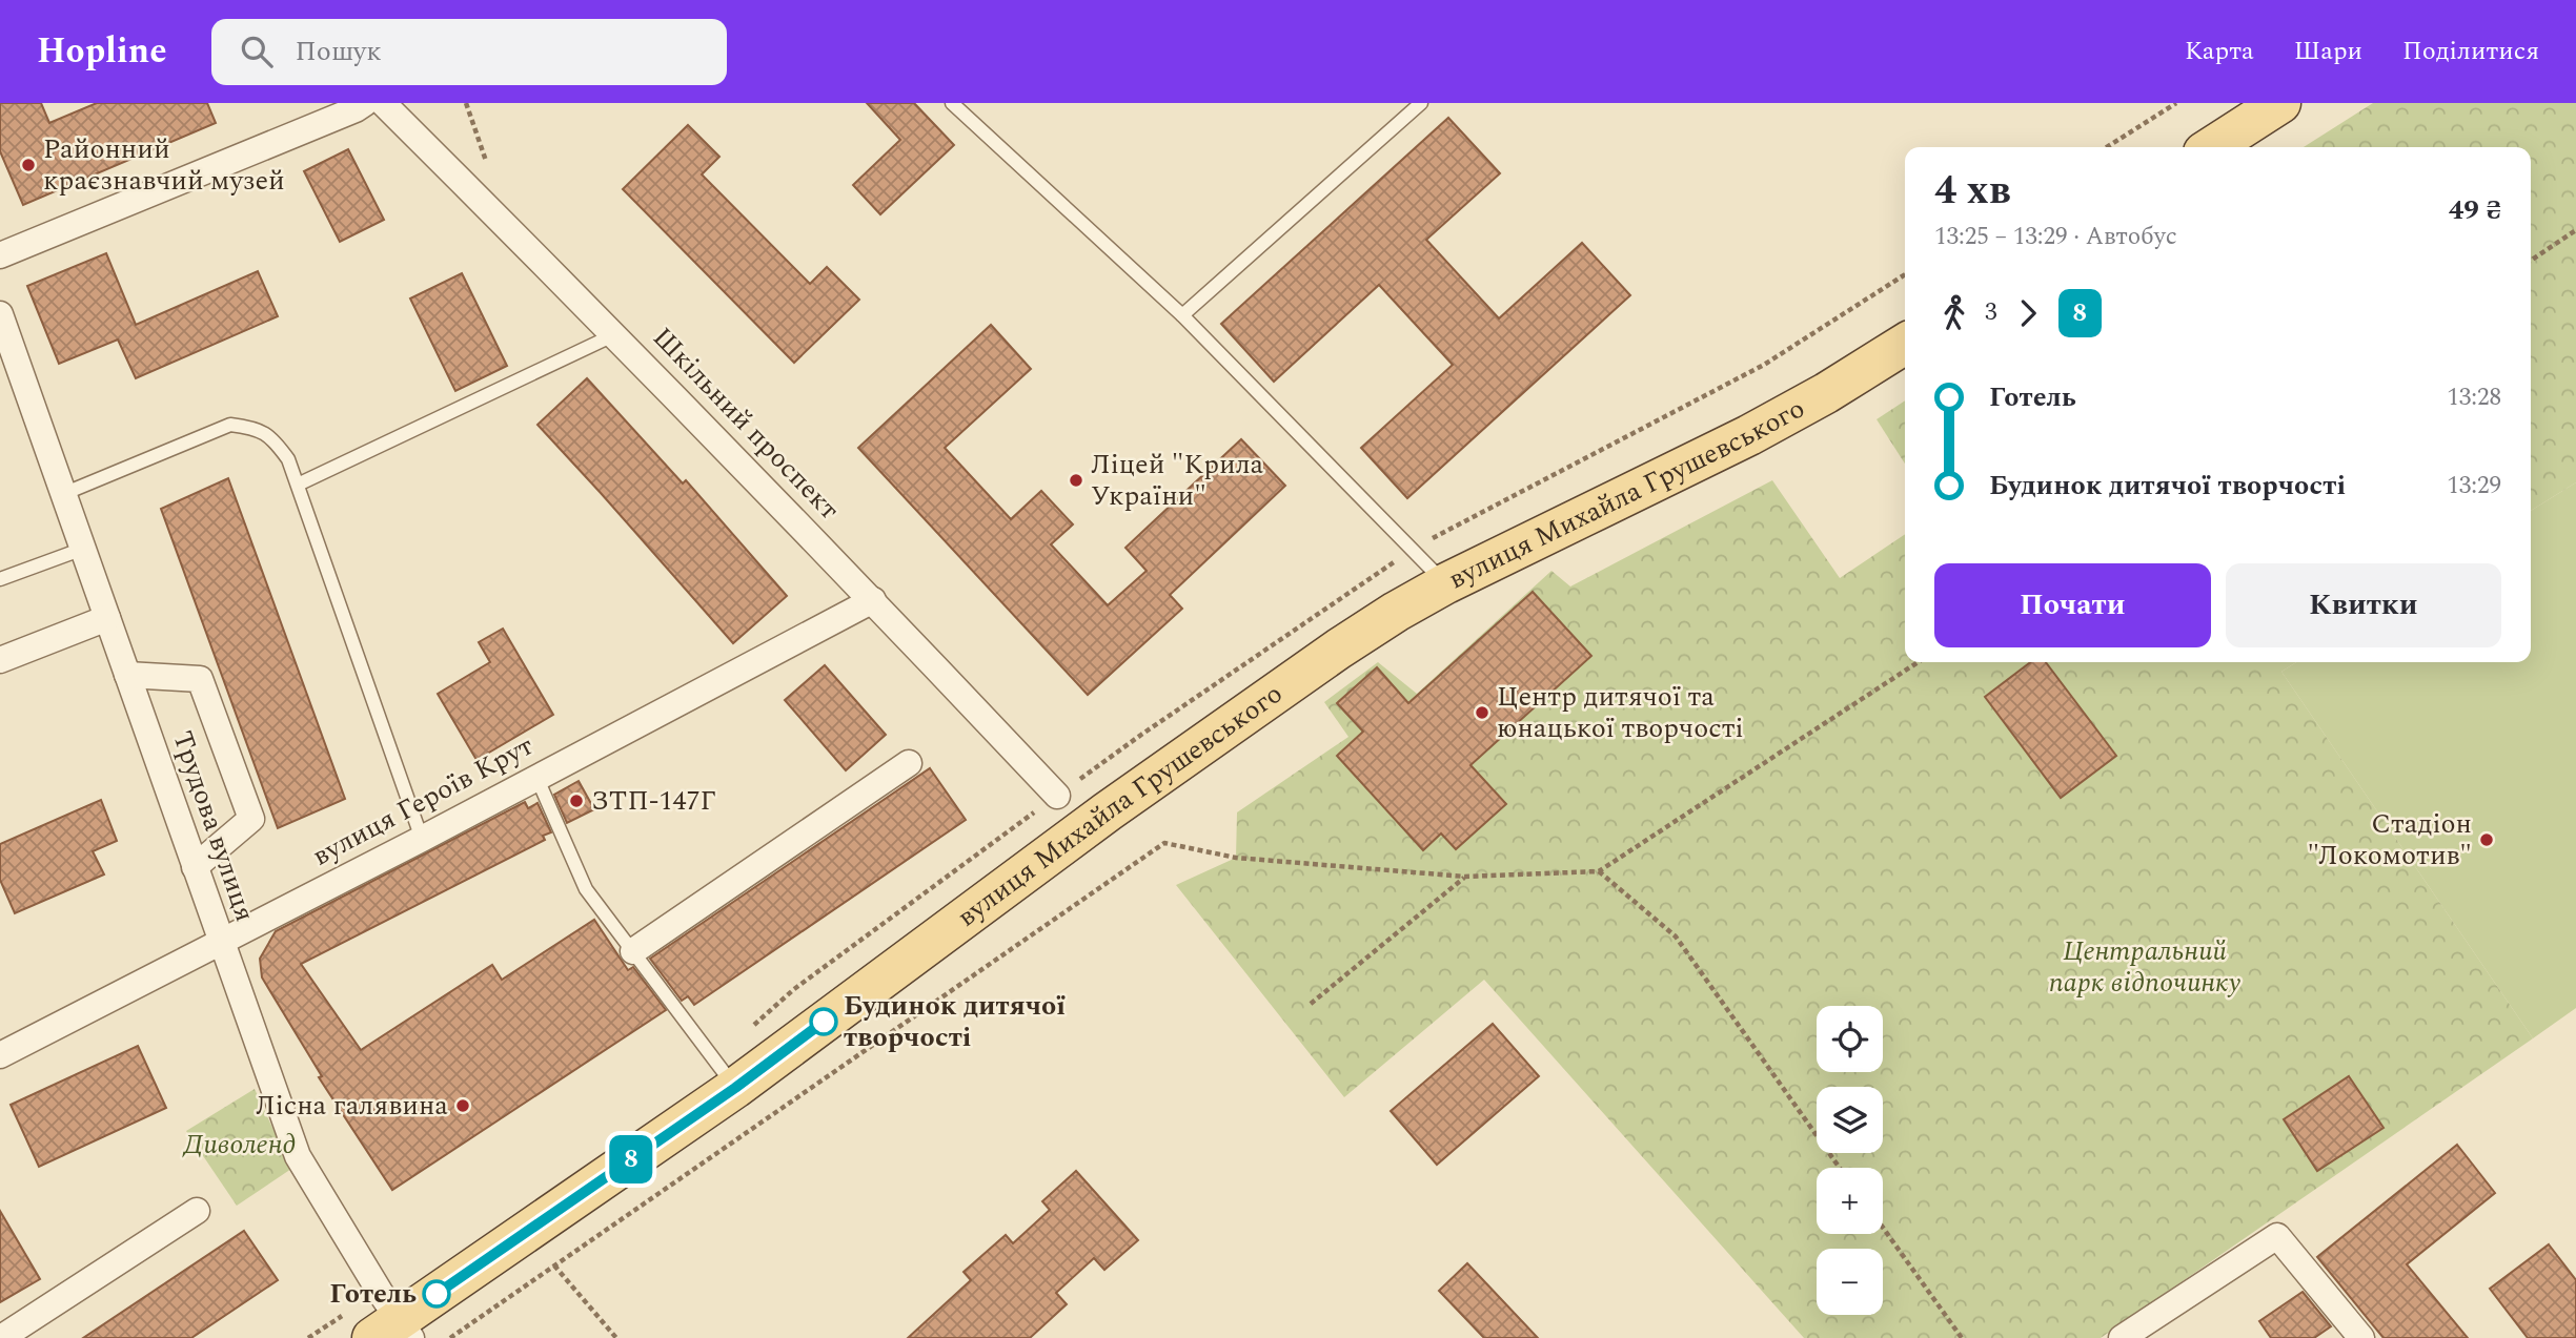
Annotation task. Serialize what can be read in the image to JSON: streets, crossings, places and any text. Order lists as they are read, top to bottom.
{
  "streets": {
    "main road": ["вулиця Михайла Грушевського"],
    "street": ["Шкільний проспект", "вулиця Героїв Крут", "Трудова вулиця"]
  },
  "crossings": [
    ["Шкільний проспект", "вулиця Героїв Крут"],
    ["вулиця Михайла Грушевського", "Трудова вулиця"],
    ["вулиця Героїв Крут", "Трудова вулиця"]
  ],
  "parks": ["Центральний парк відпочинку", "Диволенд"],
  "places": [
    "Районний краєзнавчий музей",
    "Ліцей \"Крила України\"",
    "Центр дитячої та юнацької творчості",
    "ЗТП-147Г",
    "Стадіон \"Локомотив\"",
    "Будинок дитячої творчості",
    "Лісна галявина",
    "Готель"
  ],
  "lines": ["bus line 8"],
  "page": {
    "header": "Hopline",
    "search": "Пошук",
    "nav": ["Карта", "Шари", "Поділитися"],
    "on_map": "8",
    "heading": ["4 хв", "13:25 – 13:29 · Автобус", "49 ₴"],
    "legs": ["3", "8"],
    "list": [
      {
        "name": "Готель",
        "value": "13:28"
      },
      {
        "name": "Будинок дитячої творчості",
        "value": "13:29"
      }
    ],
    "buttons": ["Почати", "Квитки"],
    "map_buttons": ["+", "−"]
  }
}
